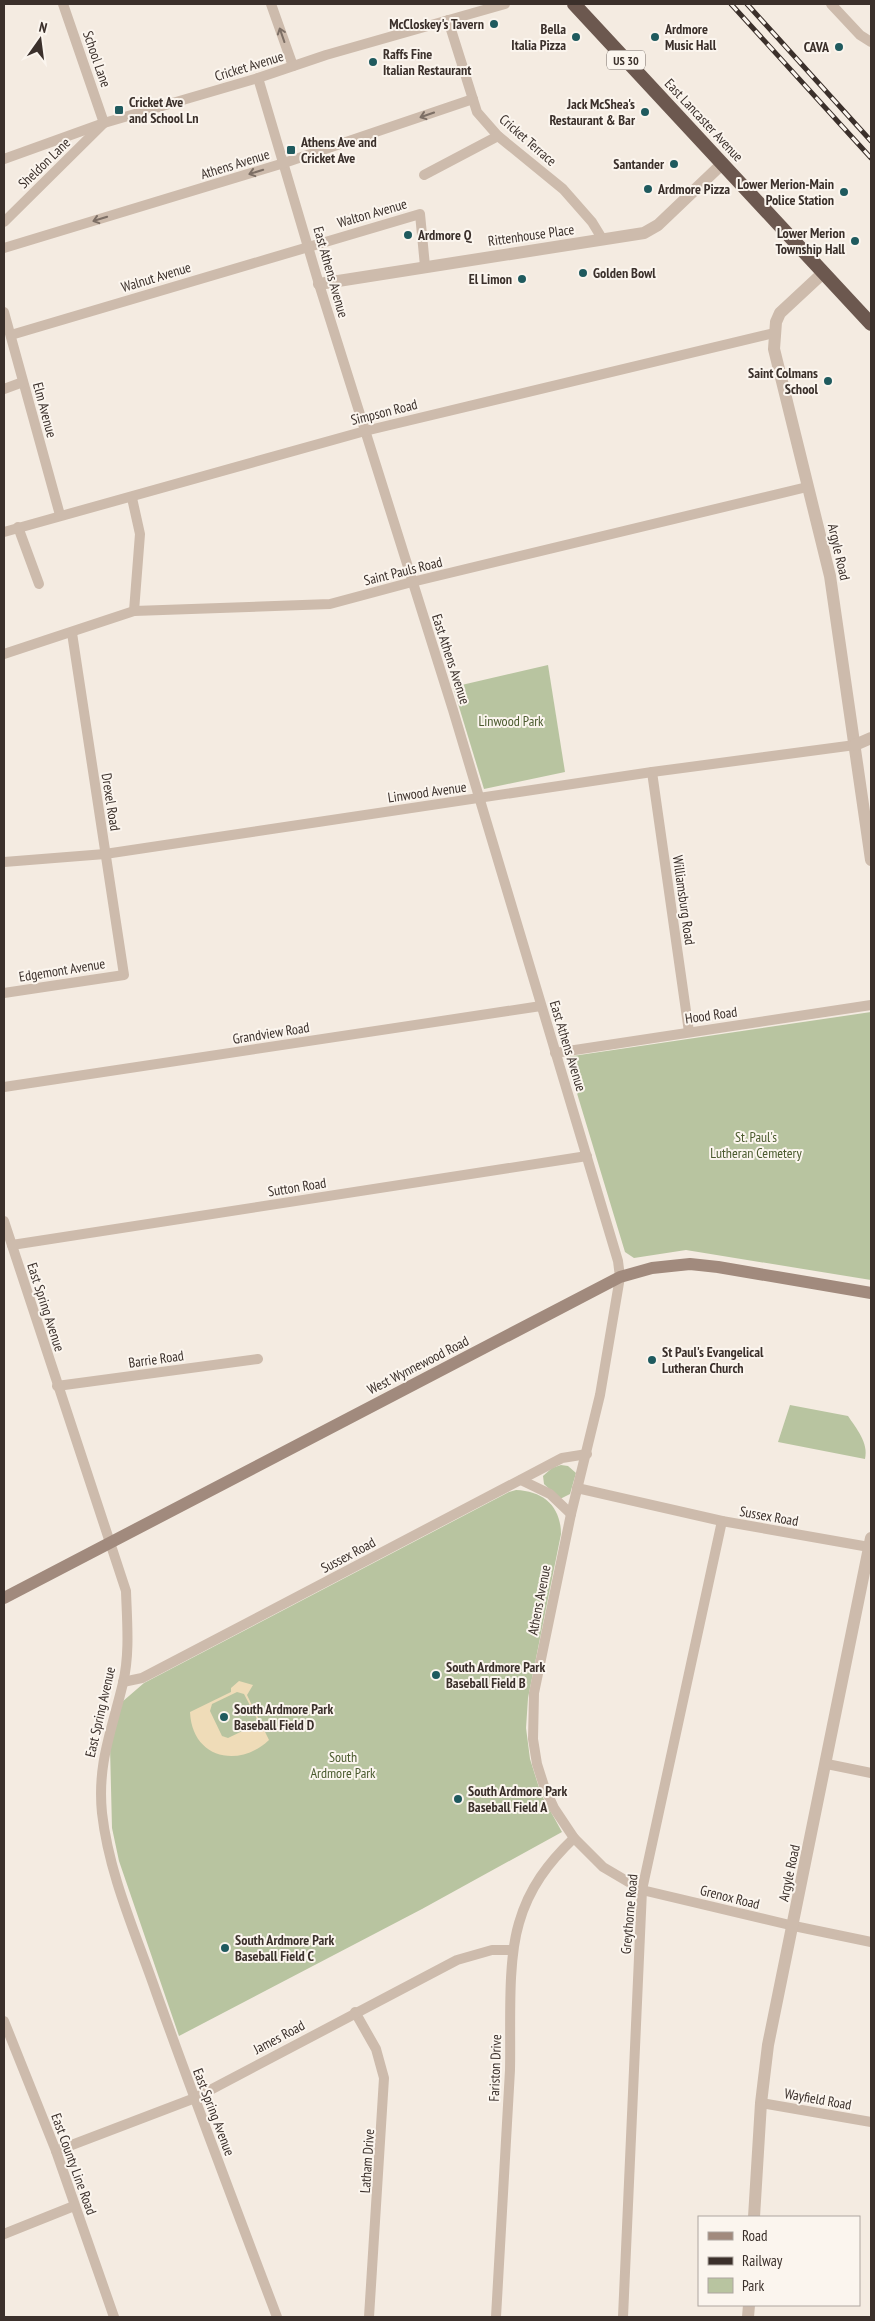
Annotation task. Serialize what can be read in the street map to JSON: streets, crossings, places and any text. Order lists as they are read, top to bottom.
{
  "streets": {
    "highway": ["US 30", "East Lancaster Avenue"],
    "main road": ["West Wynnewood Road"],
    "street": [
      "School Lane",
      "Cricket Avenue",
      "Cricket Terrace",
      "Sheldon Lane",
      "Athens Avenue",
      "Walton Avenue",
      "Rittenhouse Place",
      "East Athens Avenue",
      "Walnut Avenue",
      "Elm Avenue",
      "Simpson Road",
      "Argyle Road",
      "Saint Pauls Road",
      "Linwood Avenue",
      "Drexel Road",
      "Williamsburg Road",
      "Edgemont Avenue",
      "Hood Road",
      "Grandview Road",
      "Sutton Road",
      "East Spring Avenue",
      "Barrie Road",
      "Sussex Road",
      "Grenox Road",
      "Greythorne Road",
      "James Road",
      "Fariston Drive",
      "Wayfield Road",
      "Latham Drive",
      "East County Line Road"
    ]
  },
  "crossings": [
    ["School Lane", "Cricket Avenue"],
    ["School Lane", "Sheldon Lane"],
    ["Cricket Avenue", "Cricket Terrace"],
    ["Cricket Avenue", "Sheldon Lane"],
    ["Cricket Avenue", "East Athens Avenue"],
    ["East Lancaster Avenue", "Rittenhouse Place"],
    ["East Lancaster Avenue", "Argyle Road"],
    ["Cricket Terrace", "Athens Avenue"],
    ["Cricket Terrace", "Rittenhouse Place"],
    ["Athens Avenue", "East Athens Avenue"],
    ["Athens Avenue", "West Wynnewood Road"],
    ["Athens Avenue", "Sussex Road"],
    ["Athens Avenue", "Grenox Road"],
    ["Athens Avenue", "Greythorne Road"],
    ["Athens Avenue", "Fariston Drive"],
    ["Walton Avenue", "Rittenhouse Place"],
    ["Walton Avenue", "East Athens Avenue"],
    ["Walton Avenue", "Walnut Avenue"],
    ["Rittenhouse Place", "East Athens Avenue"],
    ["East Athens Avenue", "Walnut Avenue"],
    ["East Athens Avenue", "Simpson Road"],
    ["East Athens Avenue", "Saint Pauls Road"],
    ["East Athens Avenue", "Linwood Avenue"],
    ["East Athens Avenue", "Hood Road"],
    ["East Athens Avenue", "Grandview Road"],
    ["East Athens Avenue", "Sutton Road"],
    ["East Athens Avenue", "West Wynnewood Road"],
    ["Walnut Avenue", "Elm Avenue"],
    ["Elm Avenue", "Simpson Road"],
    ["Simpson Road", "Argyle Road"],
    ["Argyle Road", "Saint Pauls Road"],
    ["Argyle Road", "Linwood Avenue"],
    ["Argyle Road", "Sussex Road"],
    ["Argyle Road", "Grenox Road"],
    ["Argyle Road", "Wayfield Road"],
    ["Saint Pauls Road", "Drexel Road"],
    ["Linwood Avenue", "Drexel Road"],
    ["Linwood Avenue", "Williamsburg Road"],
    ["Drexel Road", "Edgemont Avenue"],
    ["Williamsburg Road", "Hood Road"],
    ["Sutton Road", "East Spring Avenue"],
    ["East Spring Avenue", "Barrie Road"],
    ["East Spring Avenue", "West Wynnewood Road"],
    ["East Spring Avenue", "Sussex Road"],
    ["East Spring Avenue", "James Road"],
    ["Sussex Road", "Greythorne Road"],
    ["Grenox Road", "Greythorne Road"],
    ["James Road", "Fariston Drive"],
    ["James Road", "Latham Drive"],
    ["James Road", "East County Line Road"]
  ],
  "one_way": ["Athens Avenue"],
  "parks": ["Linwood Park", "St. Paul's Lutheran Cemetery", "South Ardmore Park"],
  "places": {
    "other": [
      "McCloskey's Tavern",
      "Bella Italia Pizza",
      "Ardmore Music Hall",
      "CAVA",
      "Raffs Fine Italian Restaurant",
      "Jack McShea's Restaurant & Bar",
      "Santander",
      "Ardmore Pizza",
      "Lower Merion-Main Police Station",
      "Ardmore Q",
      "Lower Merion Township Hall",
      "Golden Bowl",
      "El Limon",
      "Saint Colmans School",
      "St Paul's Evangelical Lutheran Church",
      "South Ardmore Park Baseball Field B",
      "South Ardmore Park Baseball Field D",
      "South Ardmore Park Baseball Field A",
      "South Ardmore Park Baseball Field C"
    ],
    "transit": ["Cricket Ave and School Ln", "Athens Ave and Cricket Ave"]
  },
  "legend": ["Road", "Railway", "Park"],
  "north": "top"
}
